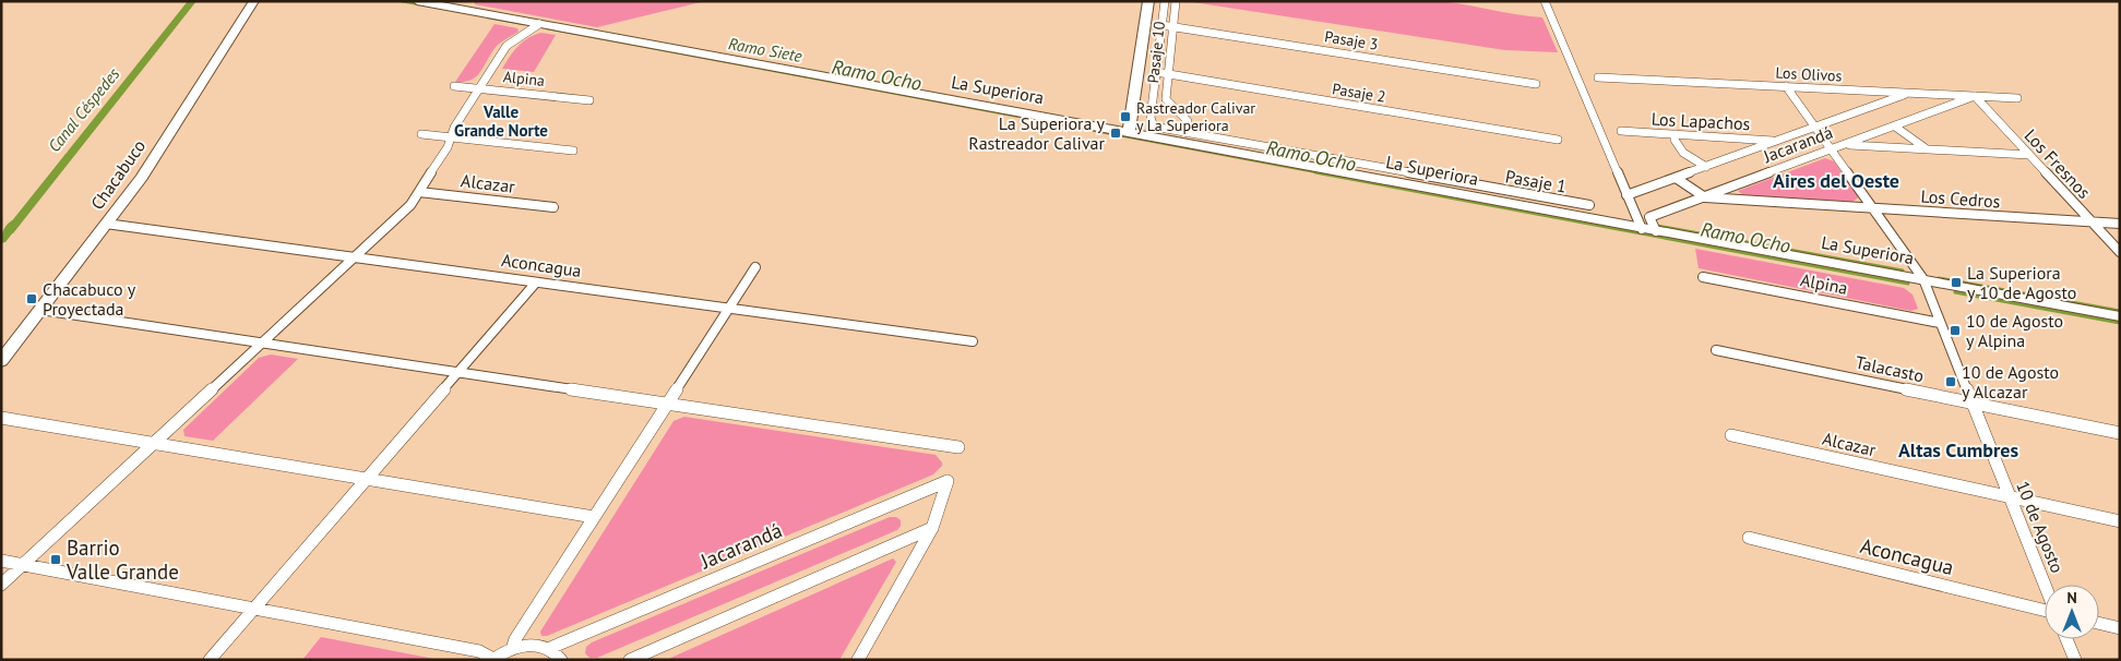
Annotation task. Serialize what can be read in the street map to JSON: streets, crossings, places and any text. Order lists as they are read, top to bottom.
{
  "streets": {
    "street": [
      "Pasaje 3",
      "Pasaje 10",
      "Los Olivos",
      "Alpina",
      "La Superiora",
      "Pasaje 2",
      "Los Lapachos",
      "Jacarandá",
      "Los Fresnos",
      "Chacabuco",
      "Pasaje 1",
      "Alcazar",
      "Los Cedros",
      "Aconcagua",
      "Talacasto",
      "10 de Agosto"
    ]
  },
  "crossings": [
    ["Pasaje 3", "Pasaje 10"],
    ["Pasaje 10", "Pasaje 2"],
    ["Pasaje 10", "Pasaje 1"],
    ["Los Olivos", "Jacarandá"],
    ["Los Olivos", "Los Fresnos"],
    ["Los Olivos", "10 de Agosto"],
    ["Alpina", "10 de Agosto"],
    ["La Superiora", "Jacarandá"],
    ["La Superiora", "10 de Agosto"],
    ["Los Lapachos", "Jacarandá"],
    ["Jacarandá", "Los Fresnos"],
    ["Jacarandá", "Los Cedros"],
    ["Jacarandá", "10 de Agosto"],
    ["Los Fresnos", "Los Cedros"],
    ["Chacabuco", "Aconcagua"],
    ["Alcazar", "10 de Agosto"],
    ["Los Cedros", "10 de Agosto"],
    ["Talacasto", "10 de Agosto"]
  ],
  "districts": ["Valle Grande Norte", "Aires del Oeste", "Altas Cumbres"],
  "water": ["Ramo Siete", "Ramo Ocho", "Canal Céspedes"],
  "places": {
    "transit": [
      "Rastreador Calivar y La Superiora",
      "La Superiora y Rastreador Calivar",
      "La Superiora y 10 de Agosto",
      "Chacabuco y Proyectada",
      "10 de Agosto y Alpina",
      "10 de Agosto y Alcazar",
      "Barrio Valle Grande"
    ]
  },
  "north": "top"
}
